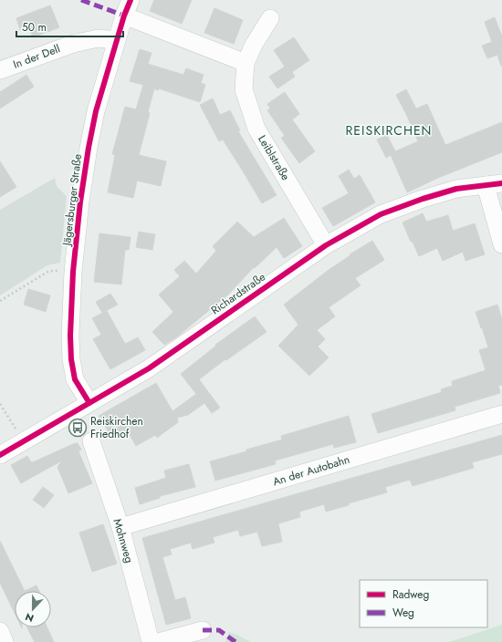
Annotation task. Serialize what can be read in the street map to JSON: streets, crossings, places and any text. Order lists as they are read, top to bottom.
{
  "streets": {
    "street": [
      "In der Dell",
      "Leiblstraße",
      "Jägersburger Straße",
      "Richardstraße",
      "An der Autobahn",
      "Mohnweg"
    ]
  },
  "crossings": [
    ["In der Dell", "Jägersburger Straße"],
    ["Leiblstraße", "Richardstraße"],
    ["Jägersburger Straße", "Richardstraße"],
    ["An der Autobahn", "Mohnweg"]
  ],
  "districts": ["REISKIRCHEN"],
  "places": {
    "bus stop": ["Reiskirchen Friedhof"]
  },
  "legend": ["Radweg", "Weg"],
  "scale_bar": "50 m",
  "north": "bottom"
}
